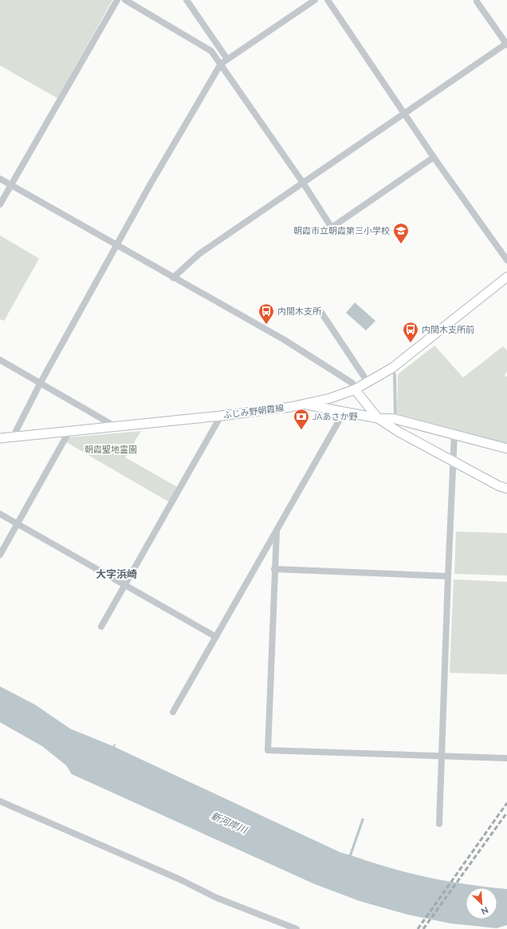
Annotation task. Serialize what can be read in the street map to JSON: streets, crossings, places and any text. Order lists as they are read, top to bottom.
{
  "streets": {
    "main road": ["ふじみ野朝霞線"]
  },
  "districts": ["大字浜崎"],
  "water": ["新河岸川"],
  "parks": ["朝霞聖地霊園"],
  "places": {
    "school or university": ["朝霞市立朝霞第三小学校"],
    "bus stop": ["内間木支所", "内間木支所前"],
    "bank": ["JAあさか野"]
  },
  "north": "bottom right"
}
